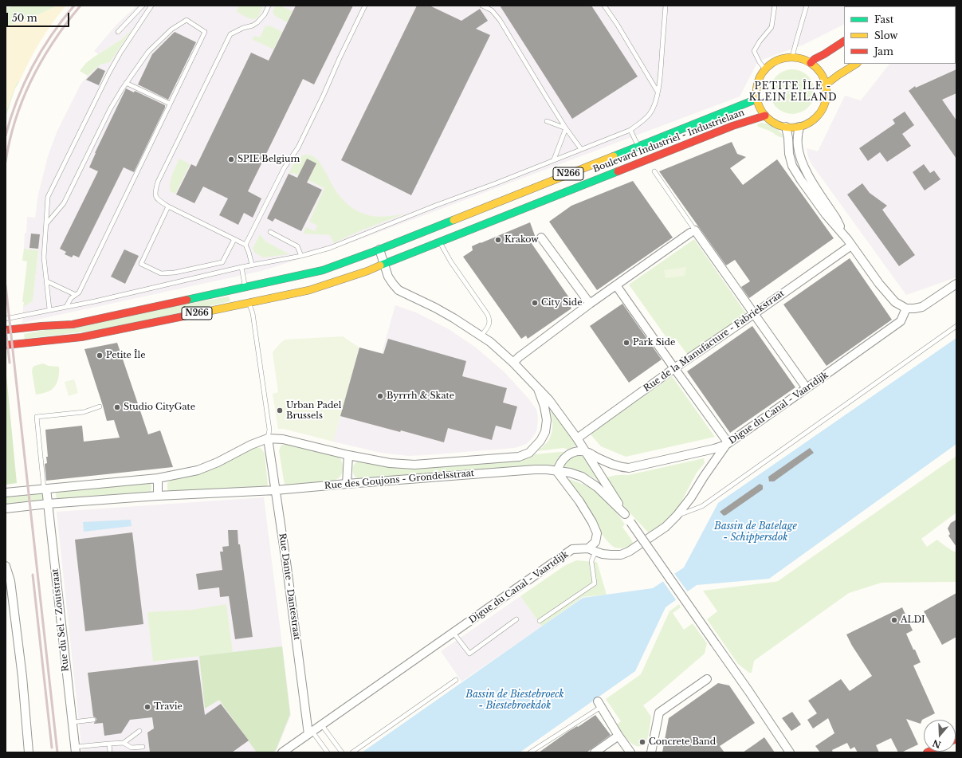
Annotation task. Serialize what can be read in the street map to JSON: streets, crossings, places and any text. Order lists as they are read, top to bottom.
{
  "streets": {
    "main road": ["Boulevard Industriel - Industrielaan", "N266"],
    "street": [
      "Rue de la Manufacture - Fabriekstraat",
      "Digue du Canal - Vaartdijk",
      "Rue des Goujons - Grondelsstraat",
      "Rue Dante - Dantestraat",
      "Rue du Sel - Zoutstraat"
    ]
  },
  "crossings": [
    ["Boulevard Industriel - Industrielaan", "N266"],
    ["Digue du Canal - Vaartdijk", "Rue Dante - Dantestraat"],
    ["Rue des Goujons - Grondelsstraat", "Rue Dante - Dantestraat"],
    ["Rue des Goujons - Grondelsstraat", "Rue du Sel - Zoutstraat"]
  ],
  "districts": ["PETITE ÎLE - KLEIN EILAND"],
  "water": ["Bassin de Batelage - Schippersdok", "Bassin de Biestebroeck - Biestebroekdok"],
  "places": [
    "SPIE Belgium",
    "Krakow",
    "City Side",
    "Park Side",
    "Petite Île",
    "Byrrrh & Skate",
    "Studio CityGate",
    "Urban Padel Brussels",
    "ALDI",
    "Travie",
    "Concrete Band"
  ],
  "legend": ["Fast", "Slow", "Jam"],
  "scale_bar": "50 m",
  "north": "bottom"
}
